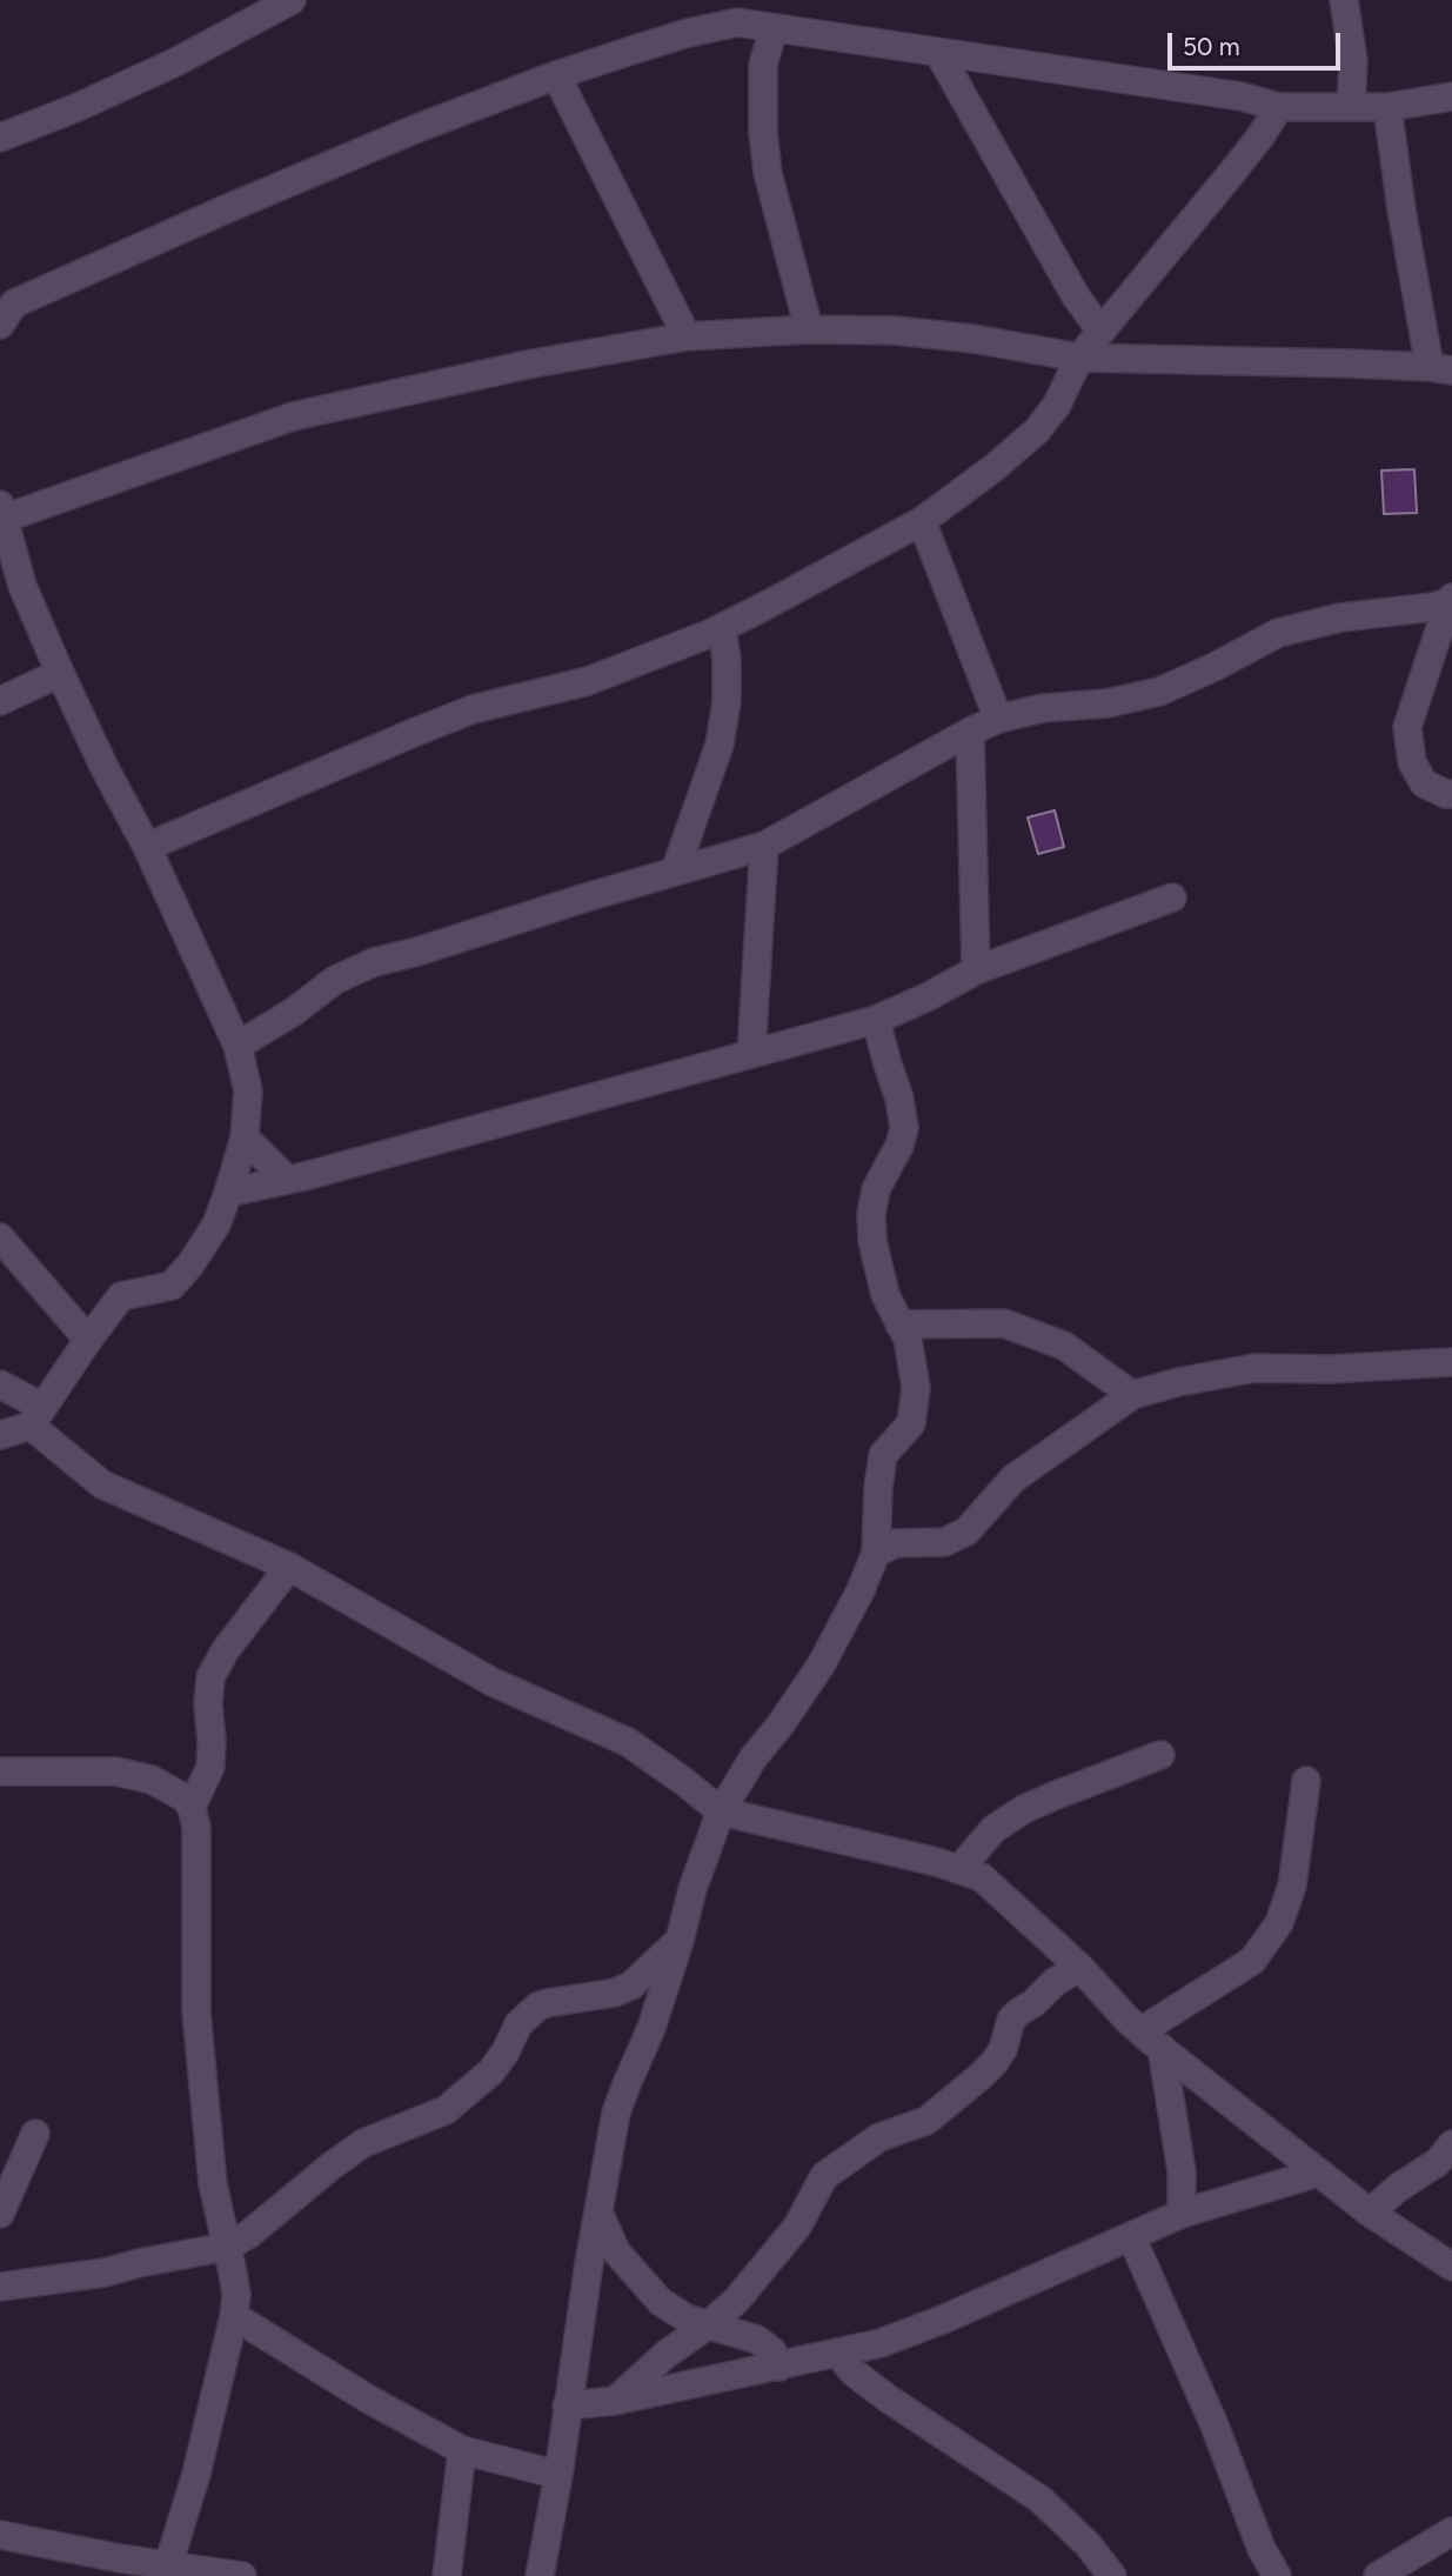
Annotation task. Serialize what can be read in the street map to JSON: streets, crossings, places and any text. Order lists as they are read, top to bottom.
{
  "scale_bar": "50 m"
}
